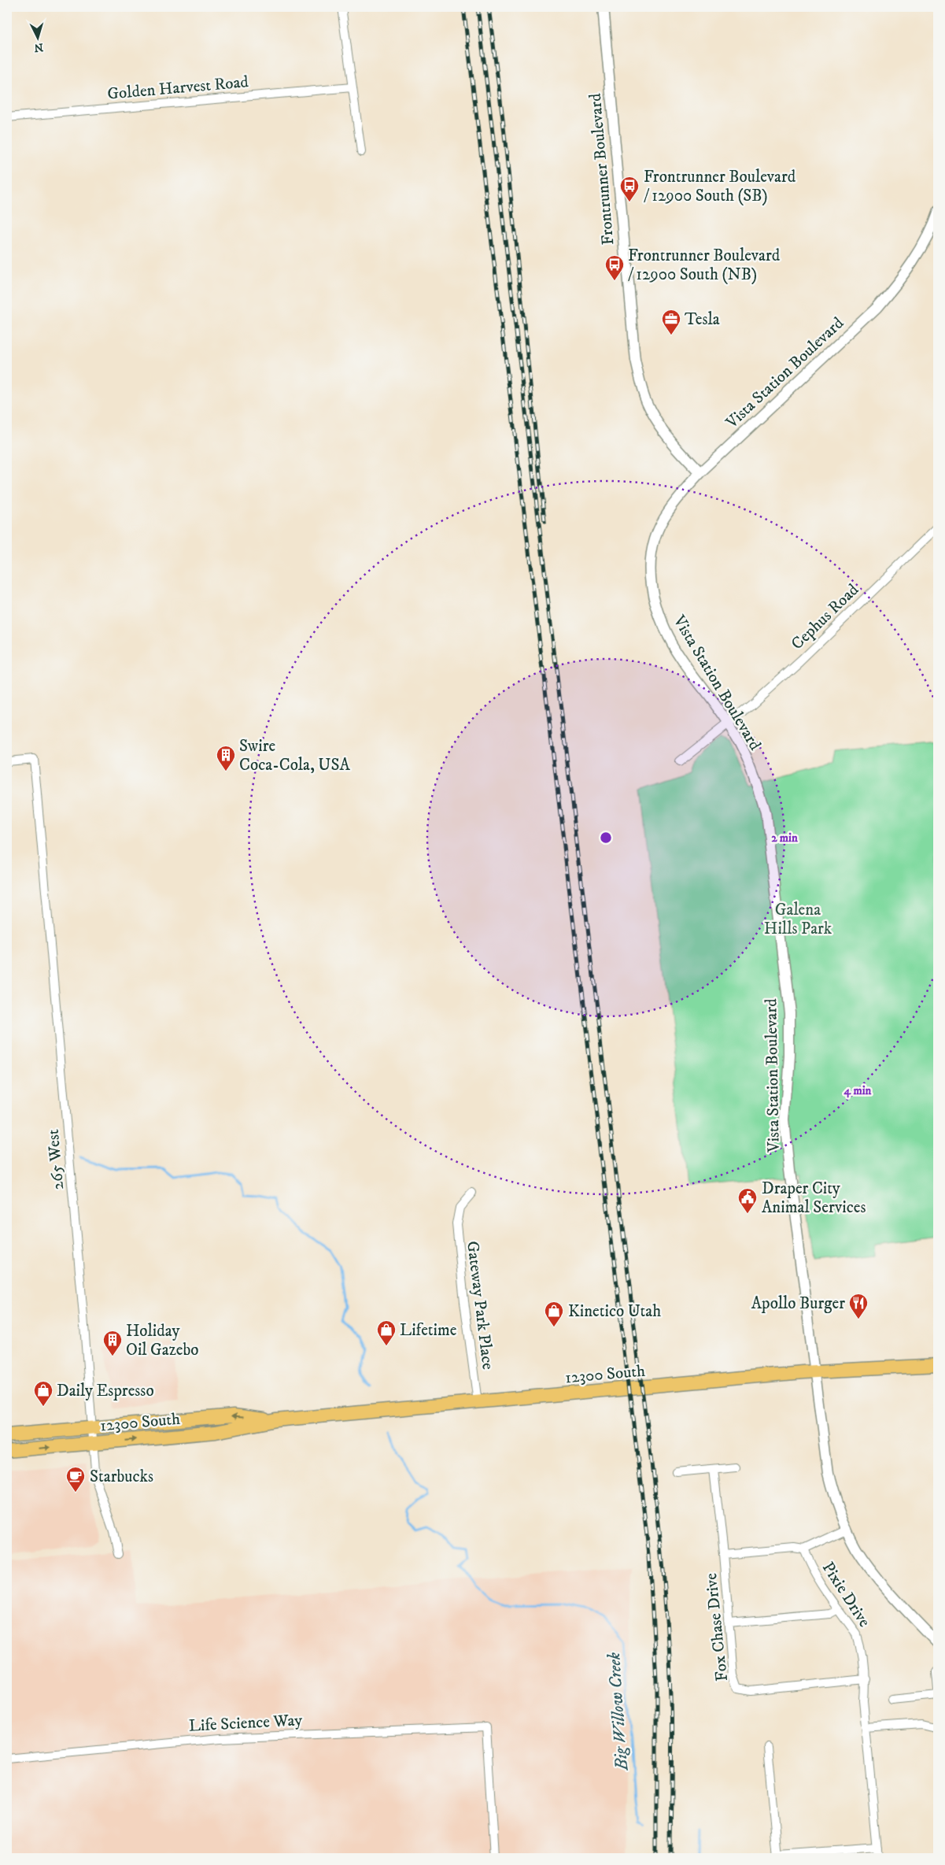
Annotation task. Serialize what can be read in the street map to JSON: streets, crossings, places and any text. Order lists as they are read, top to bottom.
{
  "streets": {
    "main road": ["12300 South"],
    "street": [
      "Golden Harvest Road",
      "Frontrunner Boulevard",
      "Vista Station Boulevard",
      "Cephus Road",
      "265 West",
      "Gateway Park Place",
      "Pixie Drive",
      "Fox Chase Drive",
      "Life Science Way"
    ]
  },
  "crossings": [
    ["Frontrunner Boulevard", "Vista Station Boulevard"],
    ["Vista Station Boulevard", "Cephus Road"],
    ["Vista Station Boulevard", "12300 South"],
    ["265 West", "12300 South"],
    ["Gateway Park Place", "12300 South"],
    ["Pixie Drive", "Fox Chase Drive"]
  ],
  "water": ["Big Willow Creek"],
  "parks": ["Galena Hills Park"],
  "places": {
    "bus stop": ["Frontrunner Boulevard / 12900 South (SB)", "Frontrunner Boulevard / 12900 South (NB)"],
    "office": ["Tesla"],
    "building": ["Swire Coca-Cola, USA", "Holiday Oil Gazebo"],
    "public building": ["Draper City Animal Services"],
    "restaurant": ["Apollo Burger"],
    "shop": ["Kinetico Utah", "Lifetime", "Daily Espresso"],
    "cafe": ["Starbucks"]
  },
  "north": "bottom",
  "rings": ["2 min", "4 min"]
}
